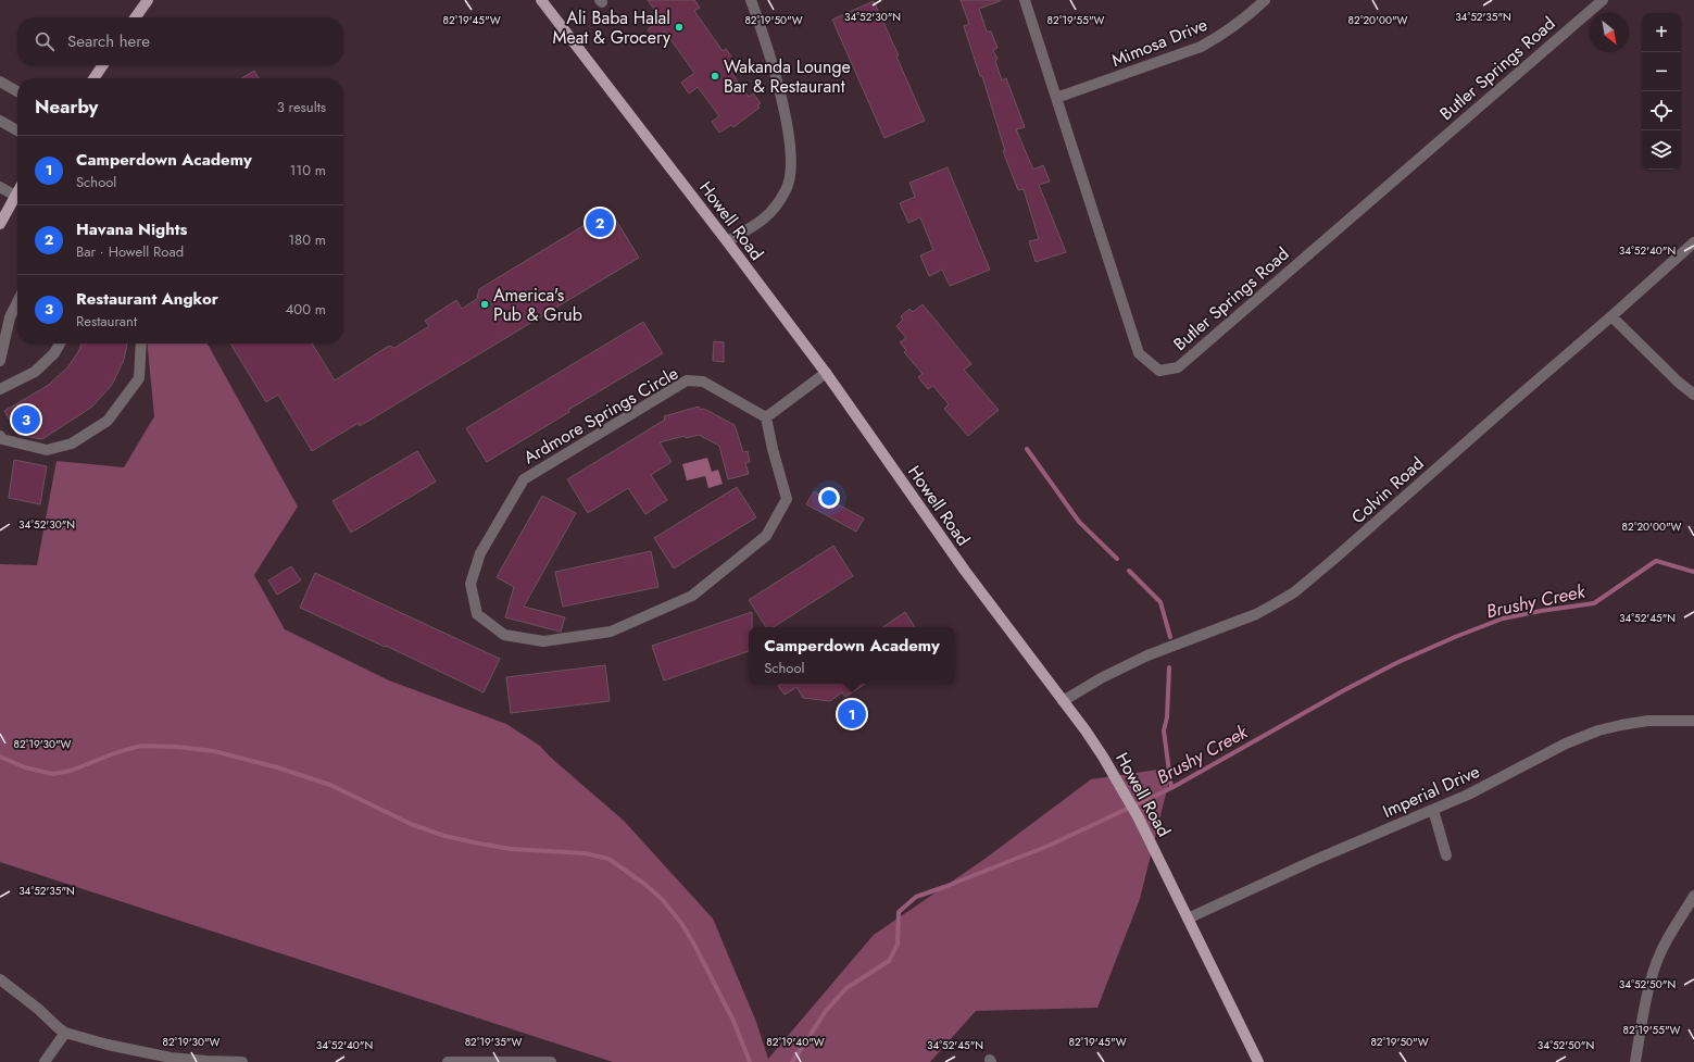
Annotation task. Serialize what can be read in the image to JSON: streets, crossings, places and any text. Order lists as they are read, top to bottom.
{
  "streets": {
    "main road": ["Howell Road"],
    "street": [
      "Mimosa Drive",
      "Butler Springs Road",
      "Ardmore Springs Circle",
      "Colvin Road",
      "Imperial Drive"
    ]
  },
  "crossings": [
    ["Mimosa Drive", "Butler Springs Road"],
    ["Howell Road", "Colvin Road"],
    ["Howell Road", "Imperial Drive"]
  ],
  "water": ["Brushy Creek"],
  "places": ["Ali Baba Halal Meat & Grocery", "Wakanda Lounge Bar & Restaurant", "America's Pub & Grub"],
  "north": "bottom right",
  "page": {
    "map_buttons": ["+", "−"],
    "search": "Search here",
    "heading": ["Nearby", "3 results"],
    "list": [
      {
        "mark": "1",
        "name": "Camperdown Academy",
        "note": "School",
        "value": "110 m"
      },
      {
        "mark": "2",
        "name": "Havana Nights",
        "note": "Bar · Howell Road",
        "value": "180 m"
      },
      {
        "mark": "3",
        "name": "Restaurant Angkor",
        "note": "Restaurant",
        "value": "400 m"
      }
    ],
    "pins": ["2", "3", "1"],
    "popup": ["Camperdown Academy", "School"]
  },
  "coordinates": [
    "34°52'30\"N",
    "34°52'35\"N",
    "82°19'45\"W",
    "82°19'50\"W",
    "82°19'55\"W",
    "82°20'00\"W",
    "34°52'40\"N",
    "34°52'45\"N",
    "82°19'30\"W",
    "34°52'50\"N",
    "82°19'35\"W",
    "82°19'40\"W"
  ]
}
